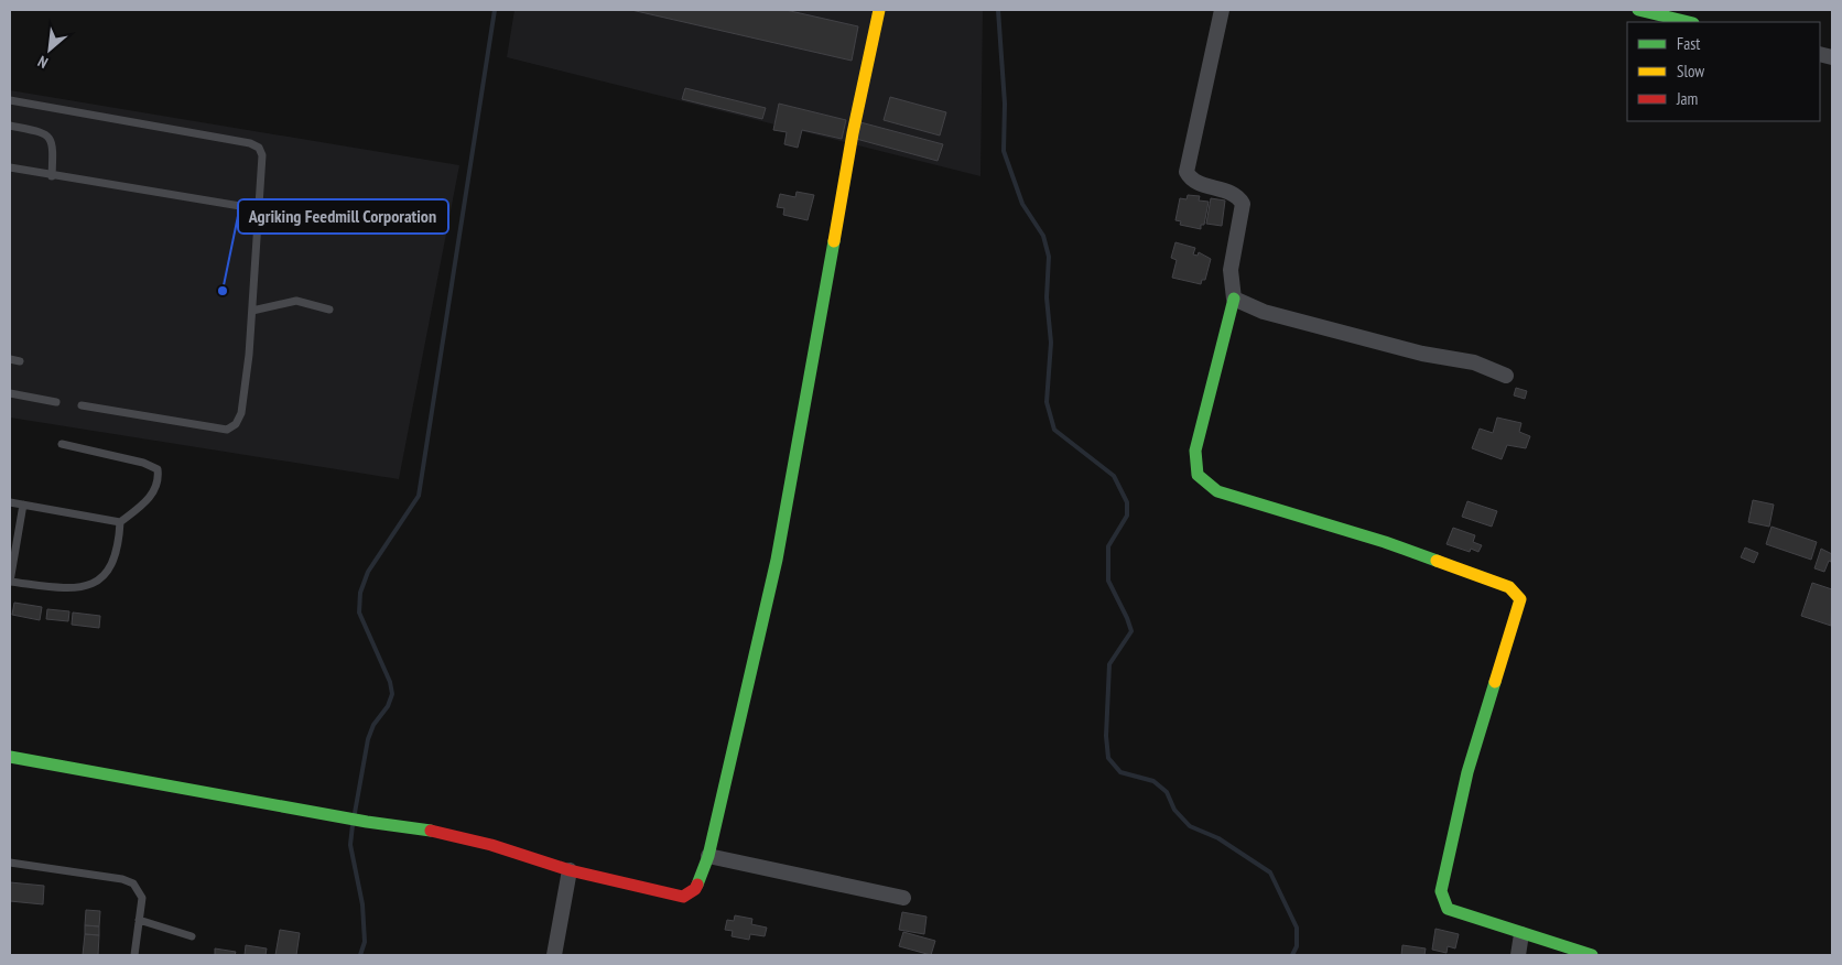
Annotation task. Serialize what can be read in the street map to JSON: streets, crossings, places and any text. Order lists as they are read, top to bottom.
{
  "places": ["Agriking Feedmill Corporation"],
  "legend": ["Fast", "Slow", "Jam"],
  "north": "bottom left"
}
